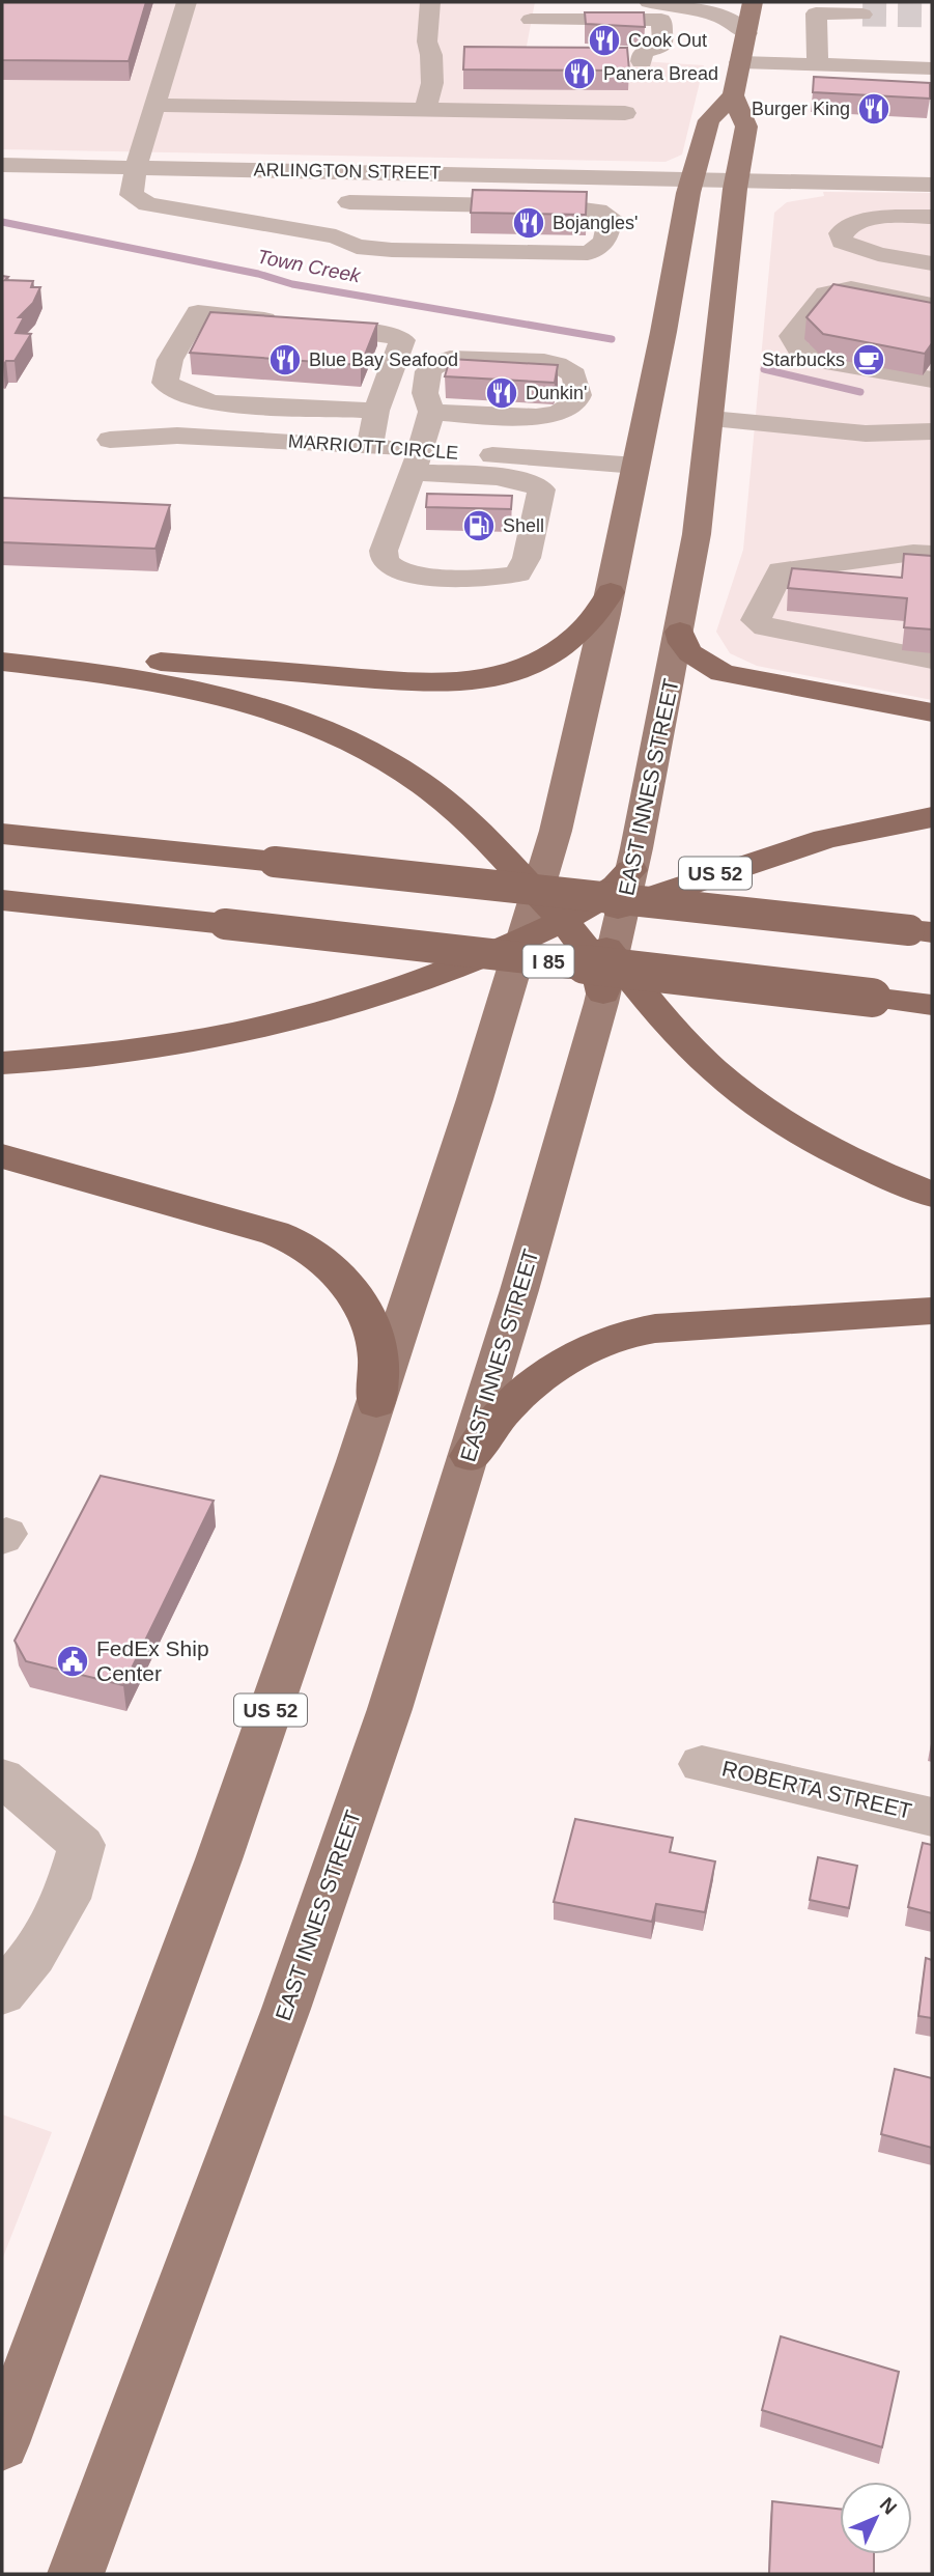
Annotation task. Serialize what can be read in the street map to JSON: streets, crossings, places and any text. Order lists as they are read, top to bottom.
{
  "streets": {
    "highway": ["US 52", "I 85"],
    "main road": ["EAST INNES STREET"],
    "street": ["ARLINGTON STREET", "MARRIOTT CIRCLE", "ROBERTA STREET"]
  },
  "crossings": [
    ["ARLINGTON STREET", "EAST INNES STREET"],
    ["EAST INNES STREET", "US 52"]
  ],
  "water": ["Town Creek"],
  "places": {
    "restaurant": [
      "Cook Out",
      "Panera Bread",
      "Burger King",
      "Bojangles'",
      "Blue Bay Seafood",
      "Dunkin'"
    ],
    "cafe": ["Starbucks"],
    "fuel station": ["Shell"],
    "public building": ["FedEx Ship Center"]
  },
  "north": "top right"
}
